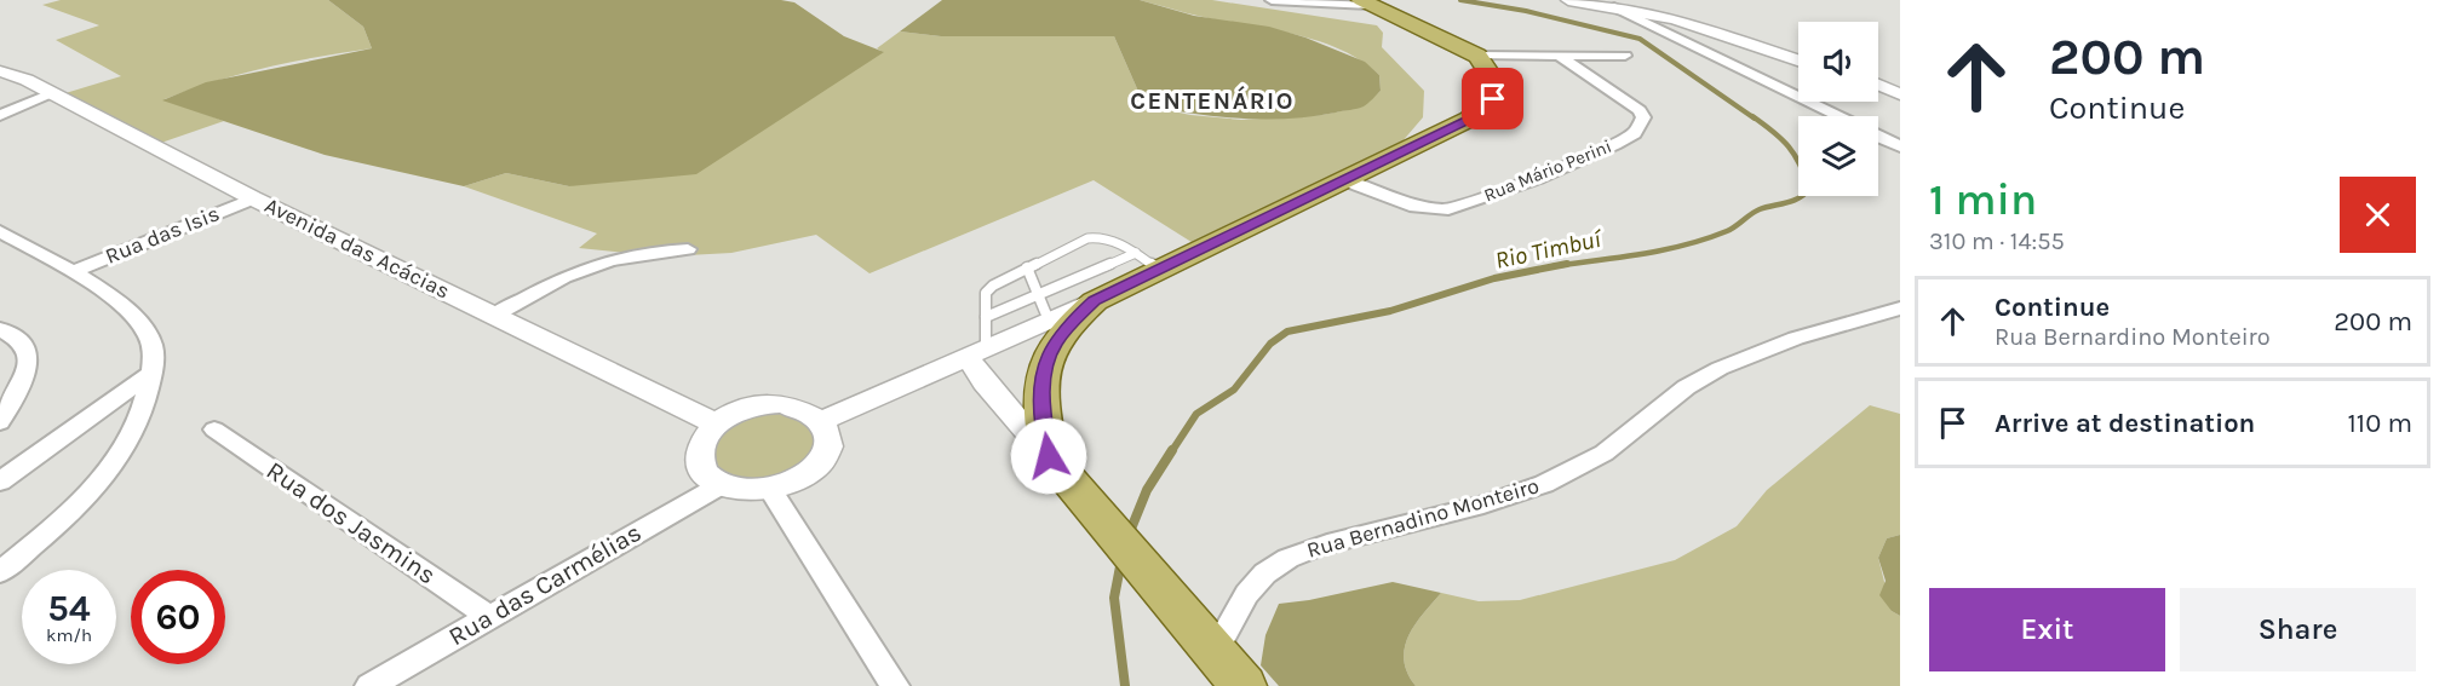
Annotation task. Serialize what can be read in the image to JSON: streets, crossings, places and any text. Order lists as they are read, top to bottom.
{
  "streets": {
    "street": [
      "Rua Mário Perini",
      "Rua das Isis",
      "Avenida das Acácias",
      "Rua Bernadino Monteiro",
      "Rua dos Jasmins",
      "Rua das Carmélias"
    ]
  },
  "crossings": [
    ["Rua das Isis", "Avenida das Acácias"],
    ["Avenida das Acácias", "Rua das Carmélias"],
    ["Rua dos Jasmins", "Rua das Carmélias"]
  ],
  "districts": ["CENTENÁRIO"],
  "water": ["Rio Timbuí"],
  "page": {
    "turn": ["200 m", "Continue"],
    "heading": ["1 min", "310 m · 14:55"],
    "list": [
      {
        "name": "Continue",
        "note": "Rua Bernardino Monteiro",
        "value": "200 m"
      },
      {
        "name": "Arrive at destination",
        "value": "110 m"
      }
    ],
    "speed": "54 km/h",
    "limit": "60",
    "buttons": ["Exit", "Share"]
  }
}
